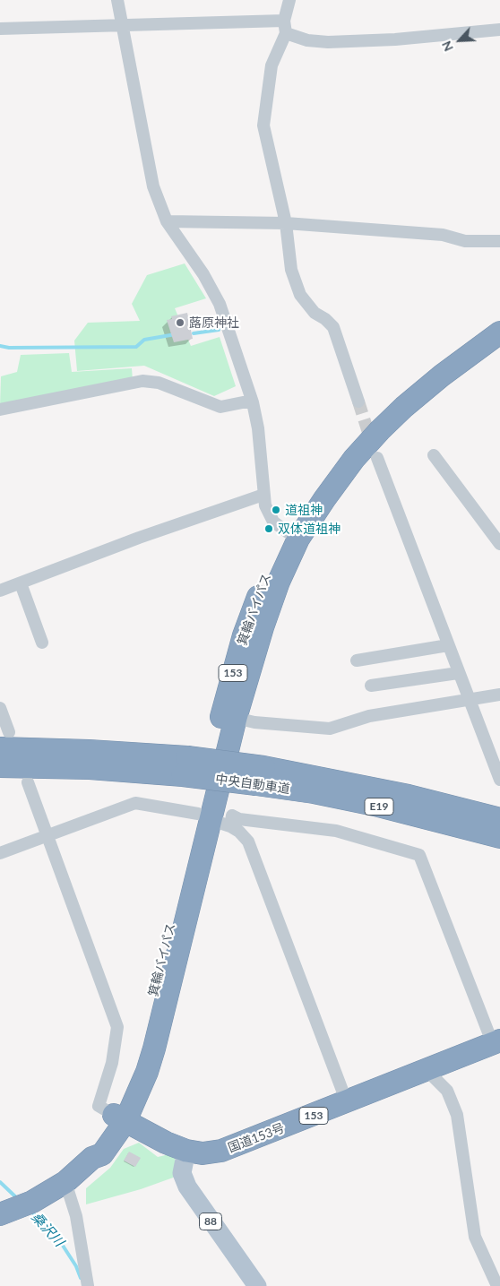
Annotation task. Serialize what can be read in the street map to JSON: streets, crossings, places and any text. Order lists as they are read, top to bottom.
{
  "streets": {
    "highway": [
      "箕輪バイパス",
      "153",
      "中央自動車道",
      "E19",
      "国道153号"
    ],
    "main road": ["88"]
  },
  "crossings": [
    ["箕輪バイパス", "153"],
    ["箕輪バイパス", "国道153号"],
    ["153", "国道153号"],
    ["国道153号", "88"]
  ],
  "water": ["桑沢川"],
  "places": ["蕗原神社", "道祖神", "双体道祖神"],
  "north": "bottom left"
}
